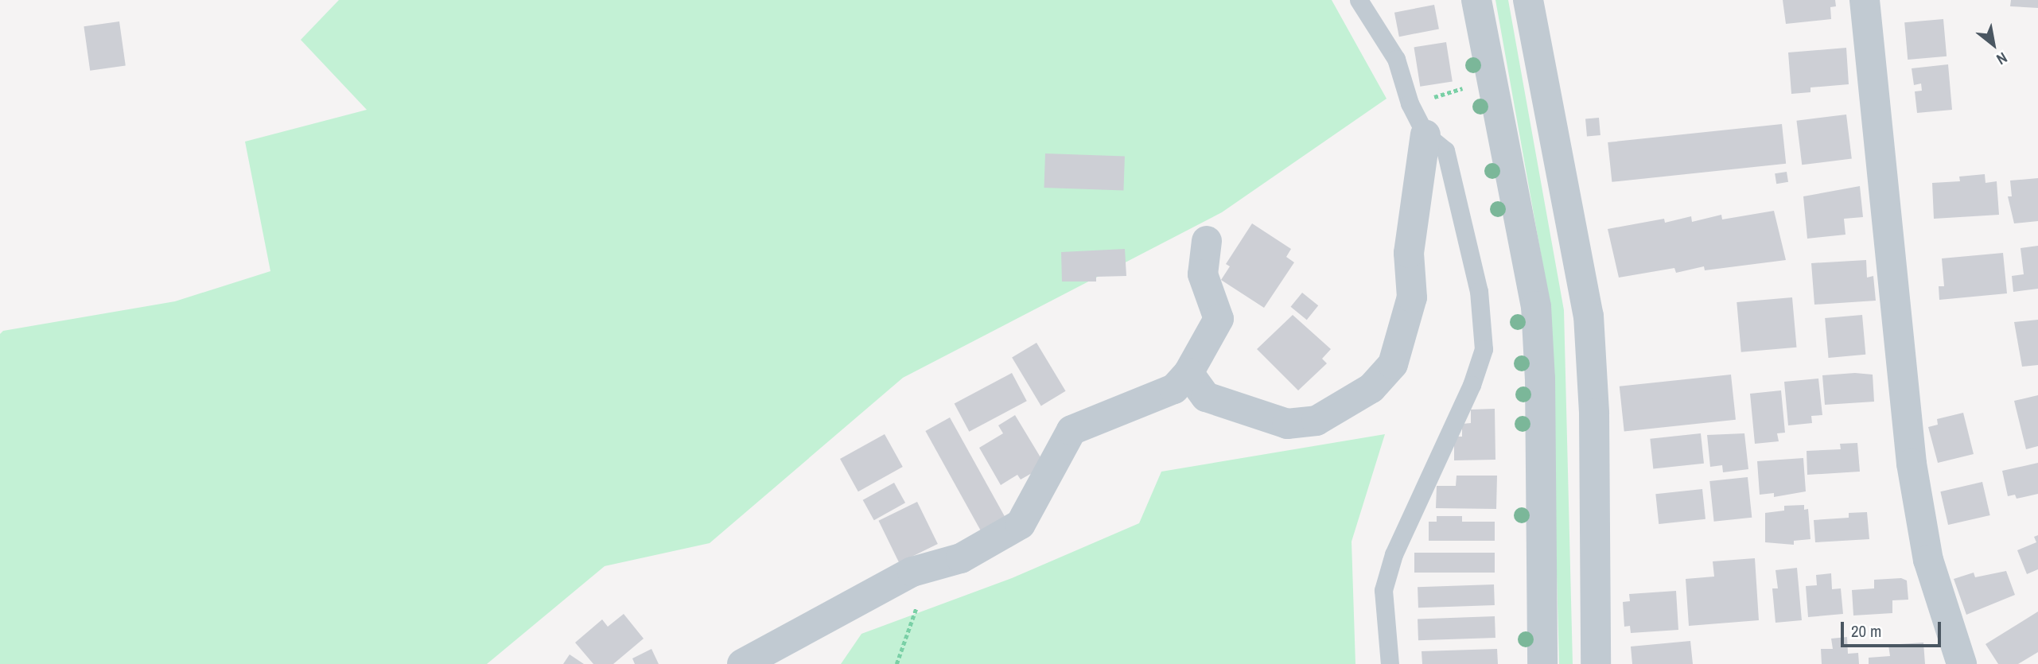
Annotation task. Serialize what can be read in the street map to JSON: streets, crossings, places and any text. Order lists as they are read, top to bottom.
{
  "scale_bar": "20 m",
  "north": "bottom right"
}
